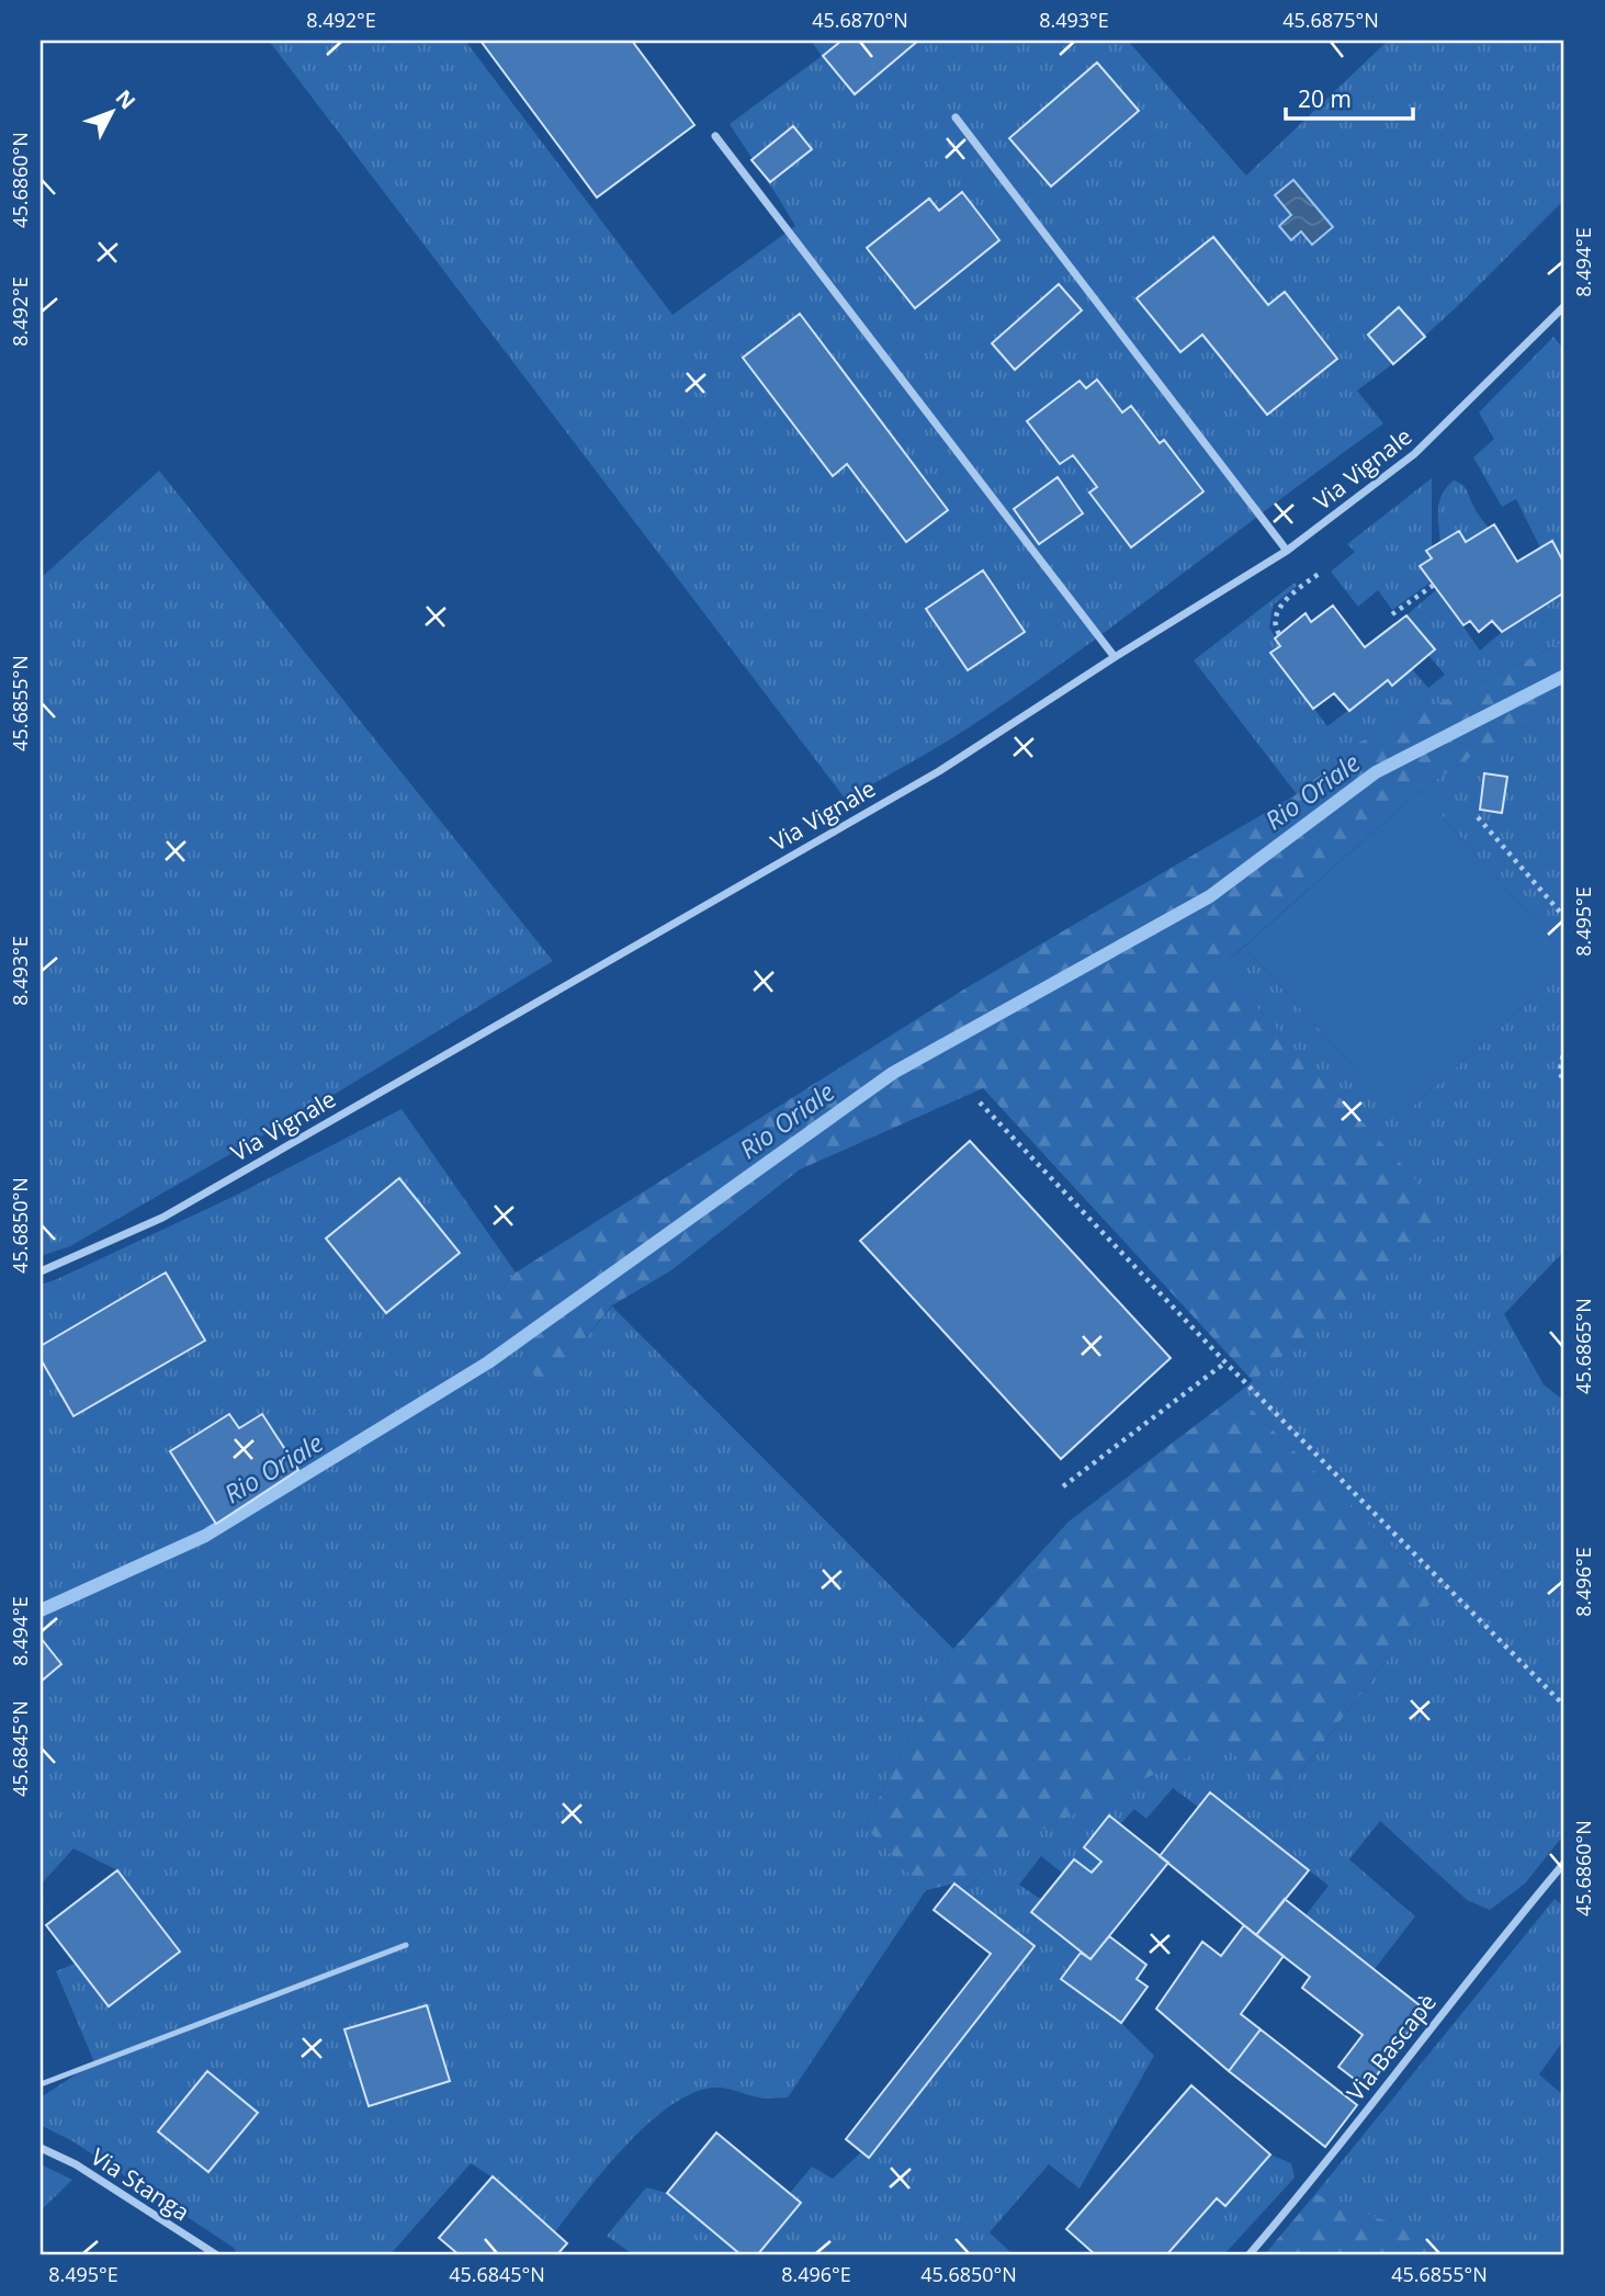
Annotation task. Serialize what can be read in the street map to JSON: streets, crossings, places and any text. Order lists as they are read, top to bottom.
{
  "streets": {
    "street": ["Via Vignale", "Via Bascapè", "Via Stanga"]
  },
  "water": ["Rio Oriale"],
  "scale_bar": "20 m",
  "north": "top right",
  "coordinates": [
    "8.492°E",
    "45.6870°N",
    "8.493°E",
    "45.6875°N",
    "45.6860°N",
    "8.494°E",
    "45.6855°N",
    "8.495°E",
    "45.6850°N",
    "45.6865°N",
    "8.496°E",
    "45.6845°N"
  ]
}
